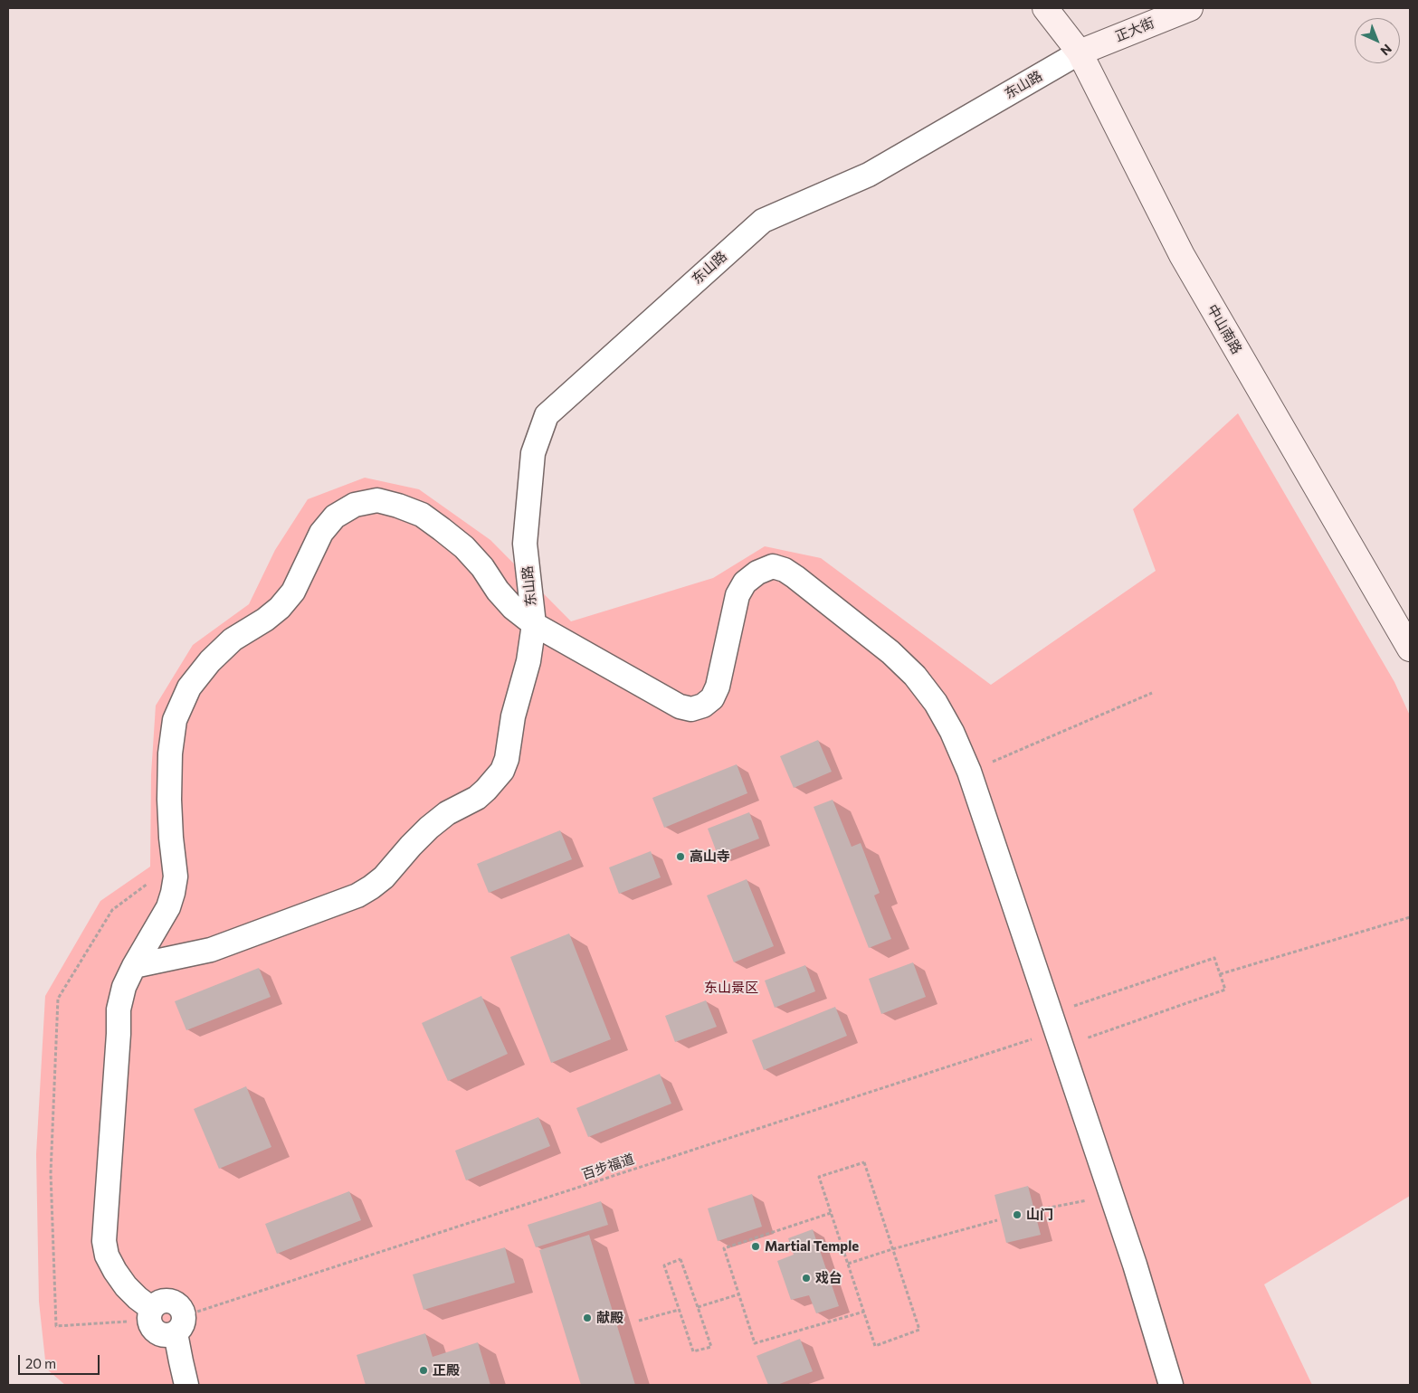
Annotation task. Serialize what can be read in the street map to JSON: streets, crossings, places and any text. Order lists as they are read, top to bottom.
{
  "streets": {
    "main road": ["正大街", "中山南路"],
    "street": ["东山路"],
    "path": ["百步福道"]
  },
  "crossings": [
    ["正大街", "东山路"],
    ["正大街", "中山南路"],
    ["东山路", "中山南路"]
  ],
  "parks": ["东山景区"],
  "places": [
    "高山寺",
    "山门",
    "Martial Temple",
    "戏台",
    "献殿",
    "正殿"
  ],
  "scale_bar": "20 m",
  "north": "bottom right"
}
